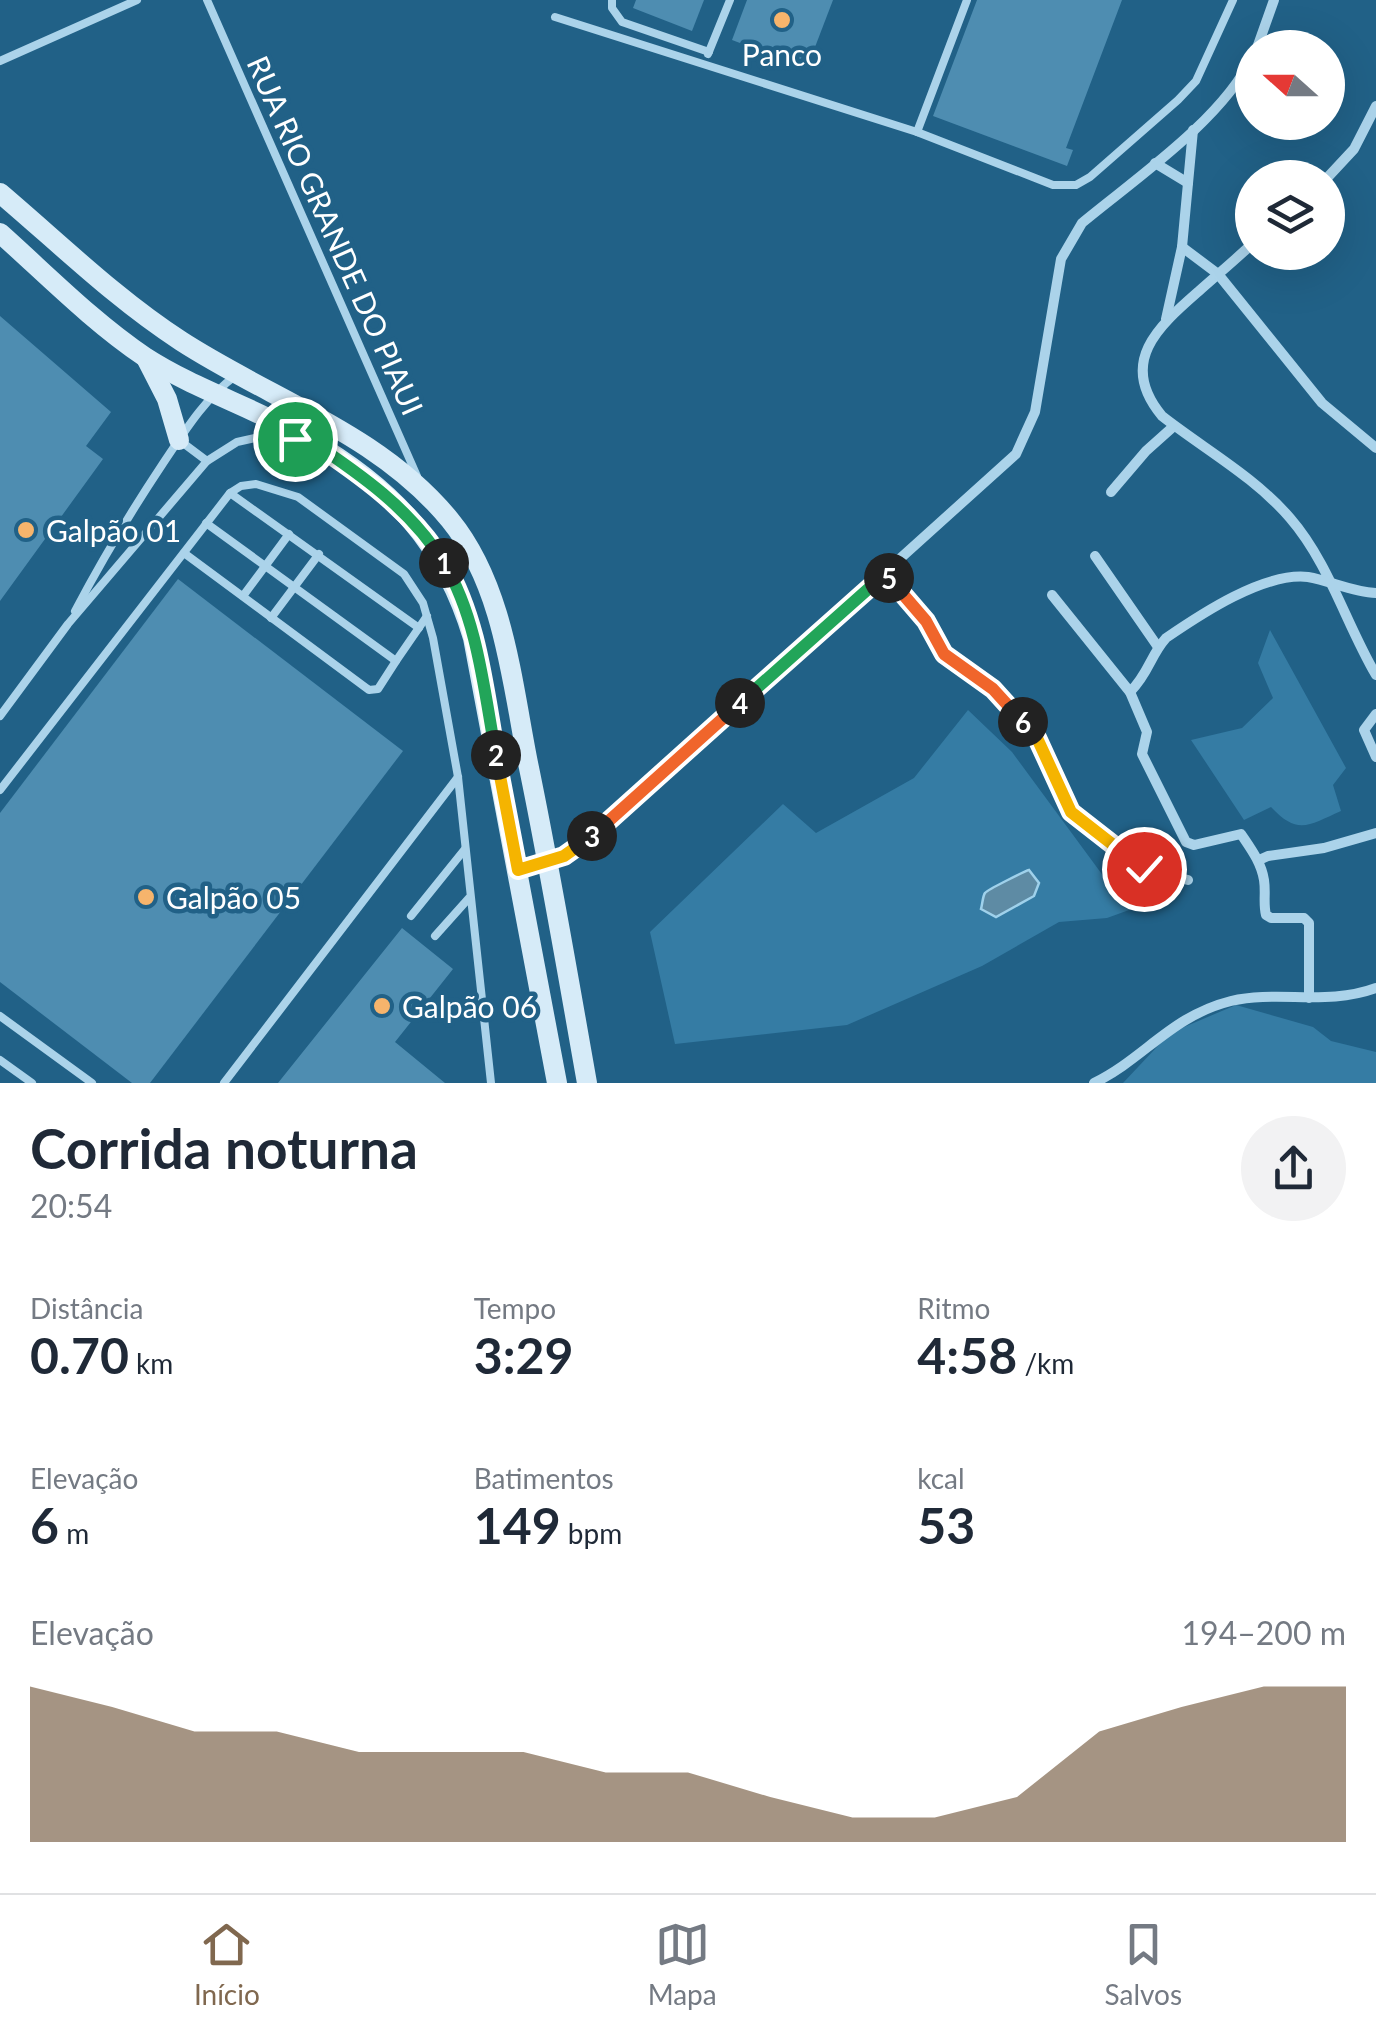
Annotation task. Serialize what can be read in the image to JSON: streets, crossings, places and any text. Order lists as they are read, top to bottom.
{
  "streets": {
    "lane": ["RUA RIO GRANDE DO PIAUI"]
  },
  "places": [
    "Panco",
    "Galpão 01",
    "Galpão 05",
    "Galpão 06"
  ],
  "north": "left",
  "page": {
    "pins": [
      "1",
      "5",
      "4",
      "6",
      "2",
      "3"
    ],
    "heading": ["Corrida noturna", "20:54"],
    "stats": [
      ["Distância", "0.70 km"],
      ["Tempo", "3:29"],
      ["Ritmo", "4:58 /km"],
      ["Elevação", "6 m"],
      ["Batimentos", "149 bpm"],
      ["kcal", "53"]
    ],
    "chart": ["Elevação", "194–200 m"],
    "tabs": ["Início", "Mapa", "Salvos"]
  }
}
